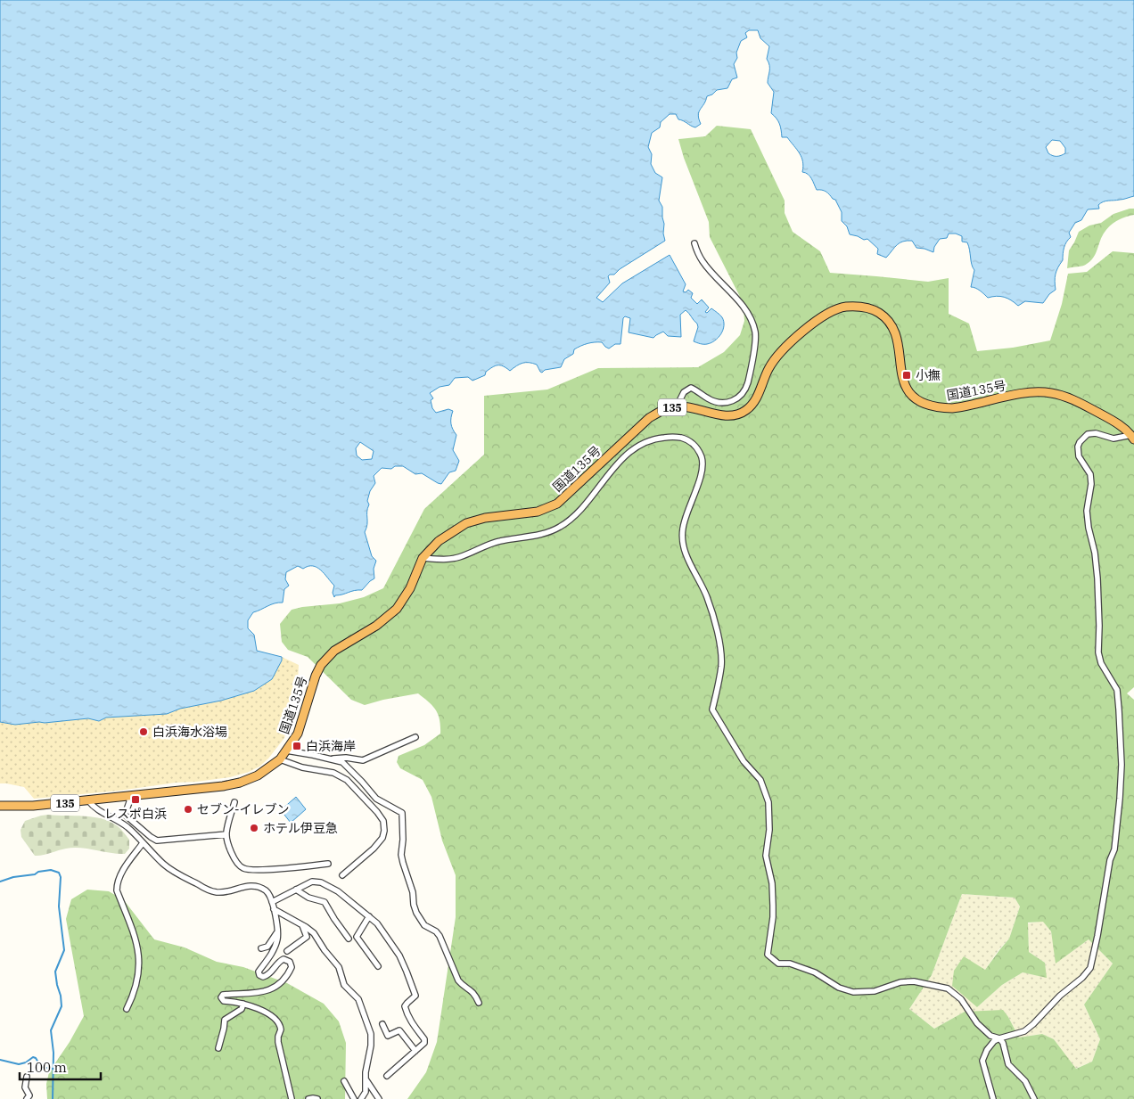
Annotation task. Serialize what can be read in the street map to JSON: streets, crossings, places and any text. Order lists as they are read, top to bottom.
{
  "streets": {
    "highway": ["国道135号", "135"]
  },
  "places": {
    "transit": ["小撫", "白浜海岸", "レスポ白浜"],
    "other": ["白浜海水浴場", "セブン-イレブン", "ホテル伊豆急"]
  },
  "scale_bar": "100 m"
}
